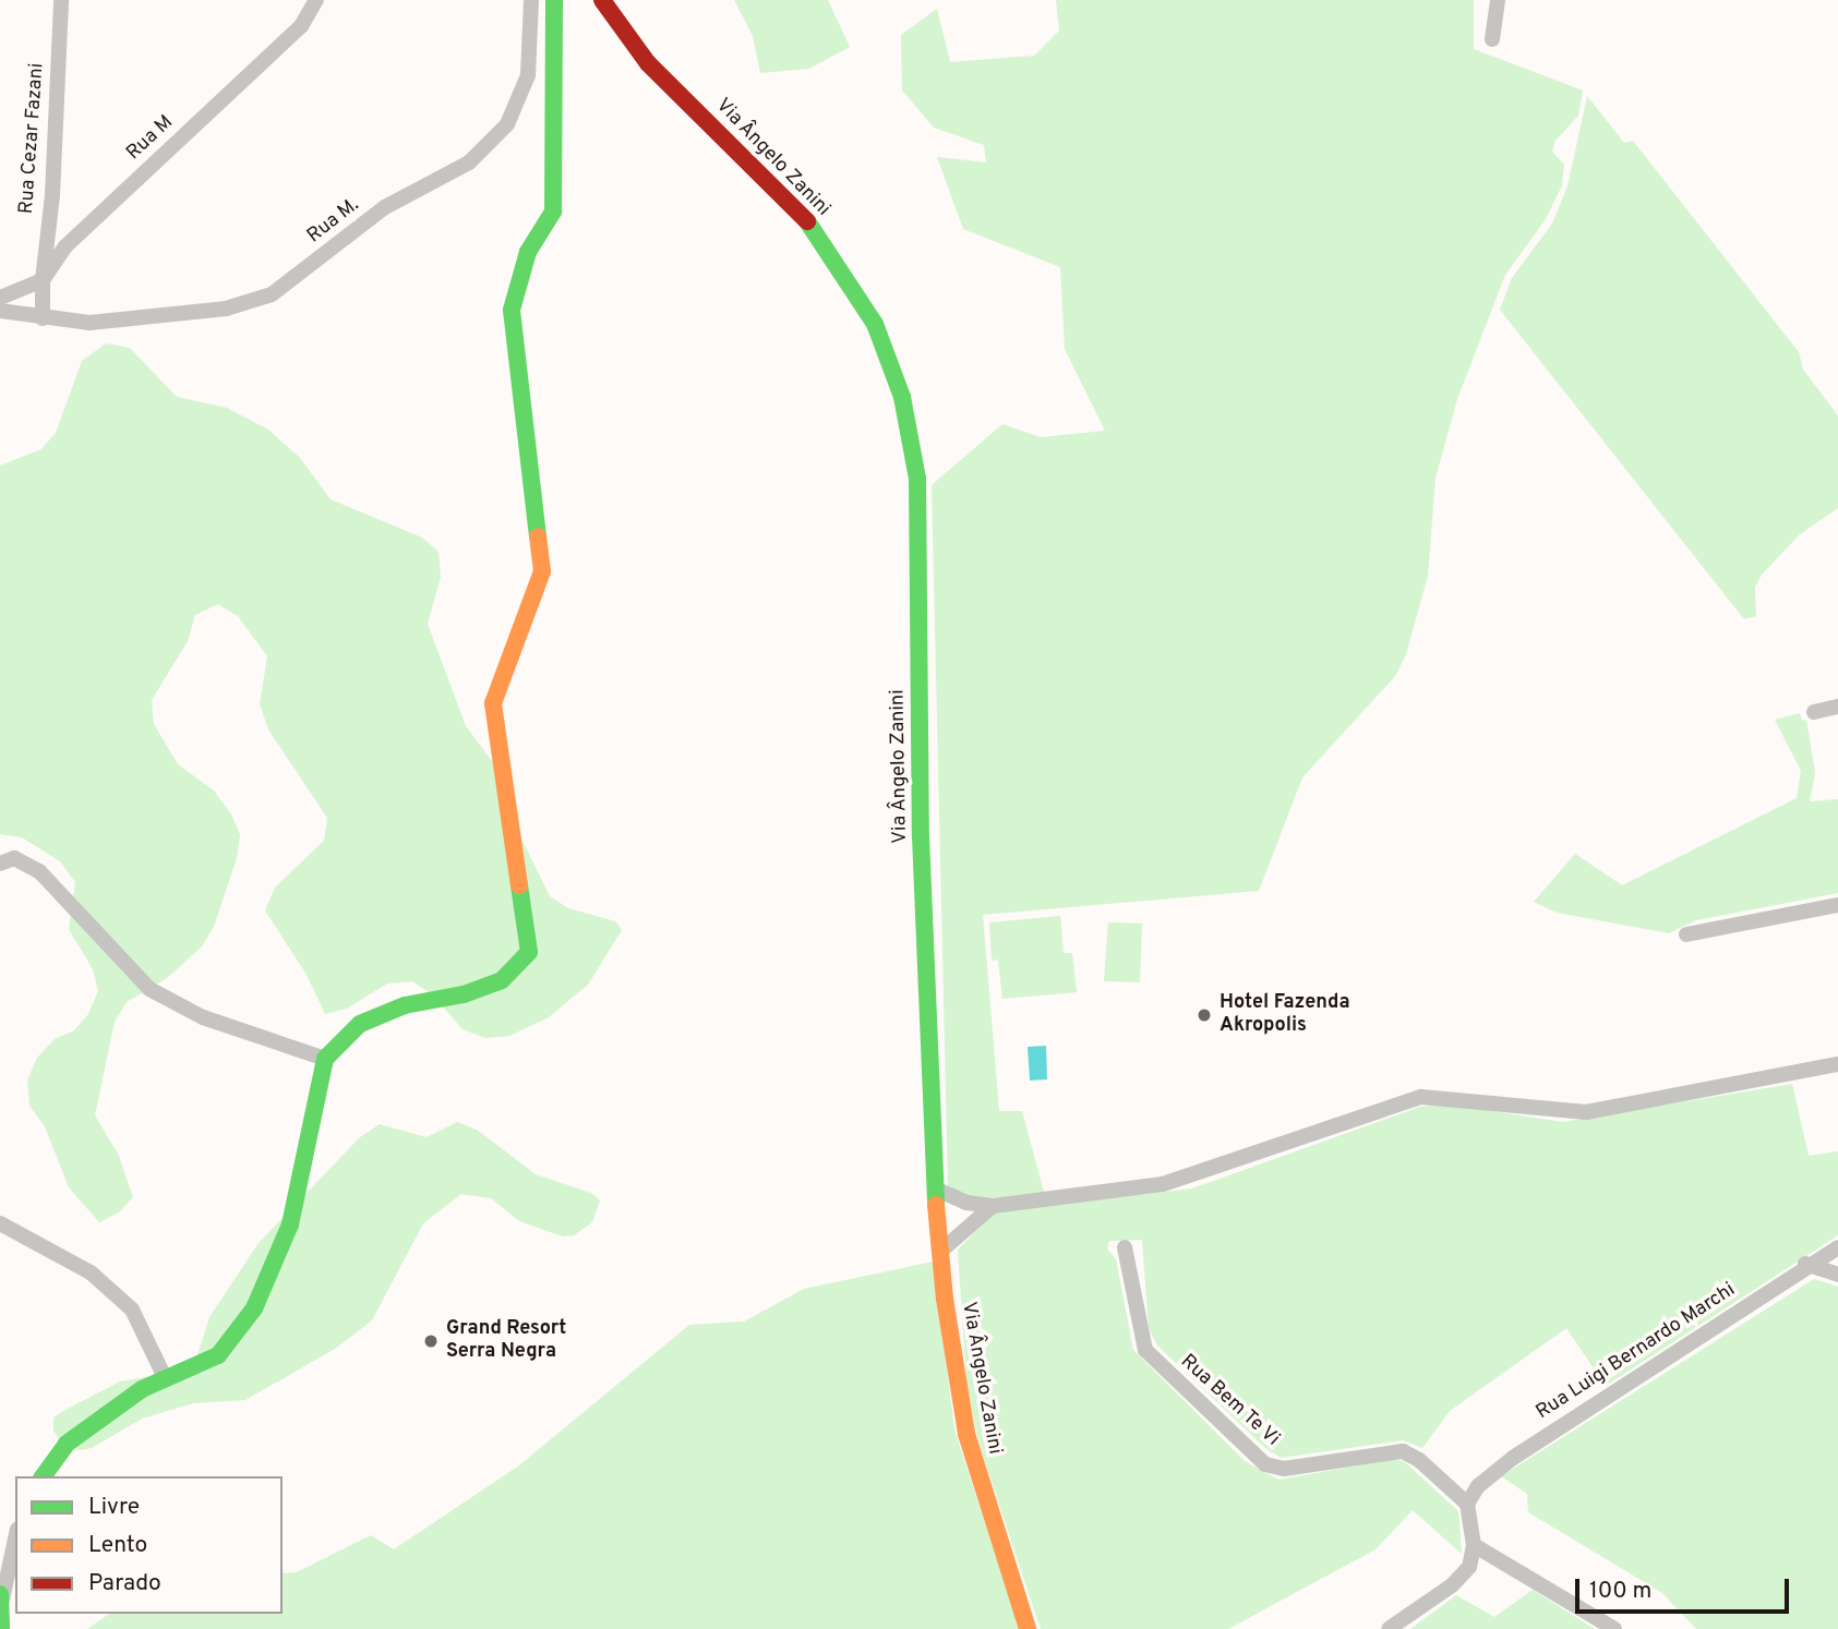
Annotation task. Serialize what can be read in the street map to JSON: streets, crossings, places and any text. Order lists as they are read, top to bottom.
{
  "streets": {
    "street": [
      "Rua Cezar Fazani",
      "Rua M",
      "Via Ângelo Zanini",
      "Rua M.",
      "Rua Luigi Bernardo Marchi",
      "Rua Bem Te Vi"
    ]
  },
  "crossings": [
    ["Rua Cezar Fazani", "Rua M"],
    ["Rua Luigi Bernardo Marchi", "Rua Bem Te Vi"]
  ],
  "places": ["Hotel Fazenda Akropolis", "Grand Resort Serra Negra"],
  "legend": ["Livre", "Lento", "Parado"],
  "scale_bar": "100 m"
}
